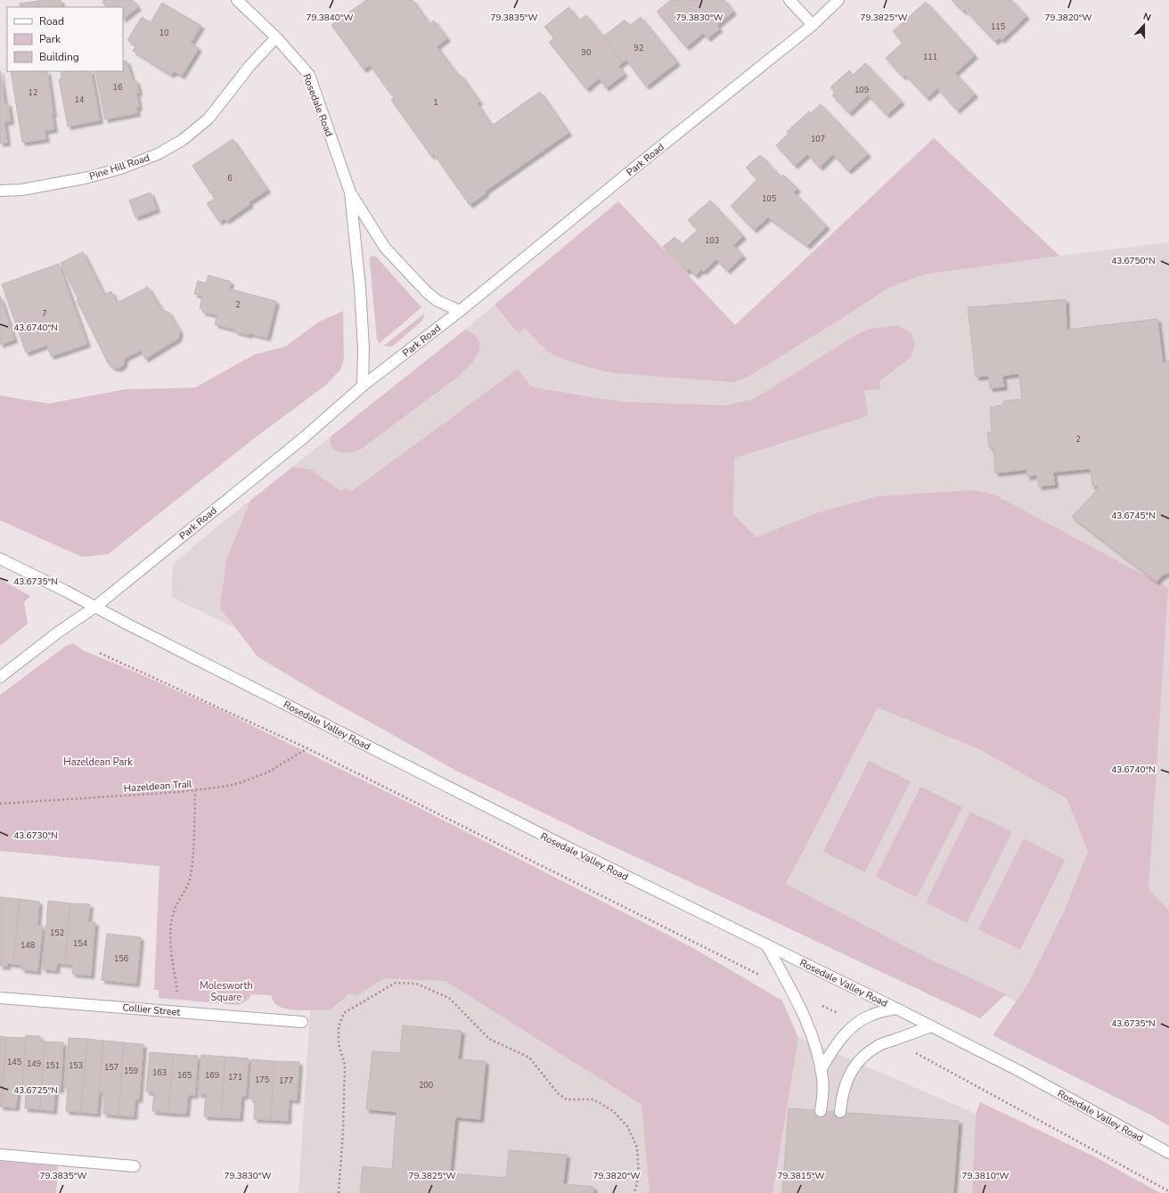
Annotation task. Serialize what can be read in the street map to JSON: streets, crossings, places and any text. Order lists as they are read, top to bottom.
{
  "streets": {
    "street": [
      "Rosedale Road",
      "Park Road",
      "Pine Hill Road",
      "Rosedale Valley Road",
      "Collier Street"
    ],
    "path": ["Hazeldean Trail"]
  },
  "crossings": [
    ["Rosedale Road", "Park Road"],
    ["Rosedale Road", "Pine Hill Road"],
    ["Park Road", "Rosedale Valley Road"]
  ],
  "parks": ["Hazeldean Park", "Molesworth Square"],
  "house_numbers": [
    "115",
    "10",
    "92",
    "90",
    "111",
    "16",
    "109",
    "12",
    "14",
    "1",
    "107",
    "6",
    "105",
    "103",
    "2",
    "7",
    "2",
    "152",
    "154",
    "148",
    "156",
    "145",
    "149",
    "151",
    "153",
    "157",
    "159",
    "163",
    "165",
    "169",
    "171",
    "175",
    "177",
    "200"
  ],
  "legend": ["Road", "Park", "Building"],
  "north": "top",
  "coordinates": [
    "79.3835°W",
    "79.3830°W",
    "79.3825°W",
    "79.3840°W",
    "79.3820°W",
    "43.6750°N",
    "43.6740°N",
    "43.6745°N",
    "43.6735°N",
    "43.6730°N",
    "43.6725°N",
    "79.3815°W",
    "79.3810°W"
  ]
}
